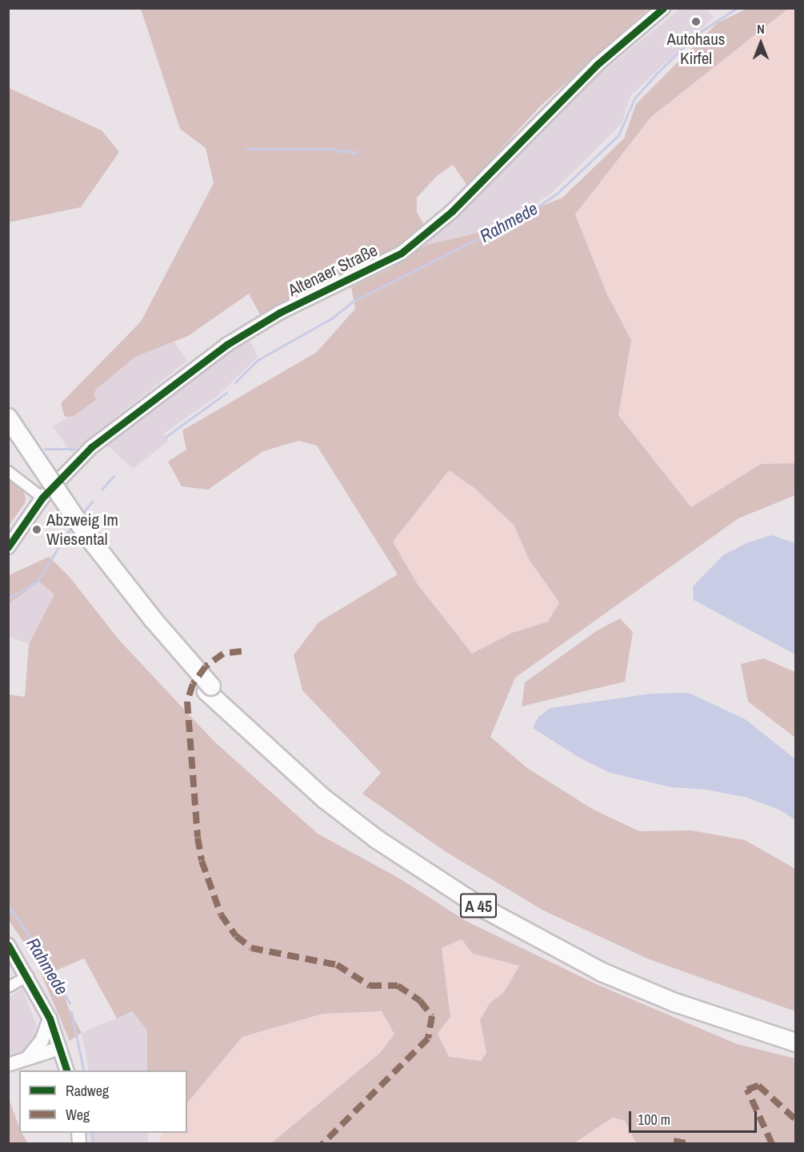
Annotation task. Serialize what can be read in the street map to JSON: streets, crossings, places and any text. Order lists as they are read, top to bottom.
{
  "streets": {
    "highway": ["A 45"],
    "main road": ["Altenaer Straße"]
  },
  "water": ["Rahmede"],
  "places": ["Autohaus Kirfel", "Abzweig Im Wiesental"],
  "legend": ["Radweg", "Weg"],
  "scale_bar": "100 m",
  "north": "top"
}
